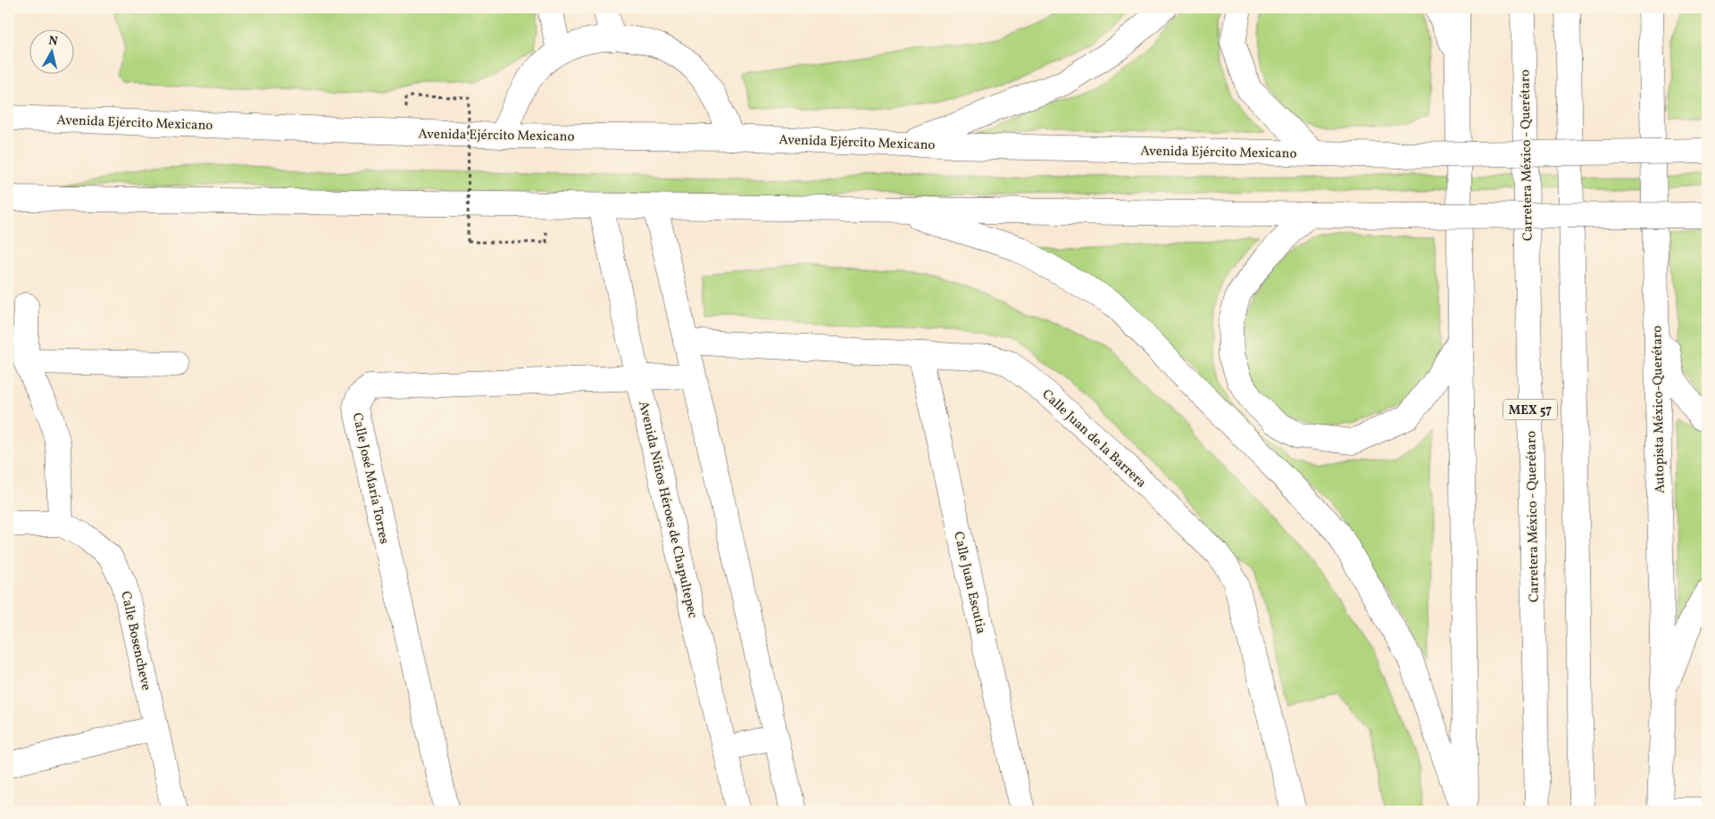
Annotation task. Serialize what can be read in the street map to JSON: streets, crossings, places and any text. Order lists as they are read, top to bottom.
{
  "streets": {
    "main road": [
      "Avenida Ejército Mexicano",
      "Carretera México - Querétaro",
      "MEX 57",
      "Autopista México-Querétaro",
      "Calle Juan de la Barrera",
      "Calle José María Torres",
      "Avenida Niños Héroes de Chapultepec",
      "Calle Juan Escutia",
      "Calle Bosencheve"
    ]
  },
  "crossings": [
    ["Calle Juan de la Barrera", "Calle Juan Escutia"],
    ["Calle José María Torres", "Avenida Niños Héroes de Chapultepec"]
  ],
  "north": "top"
}
